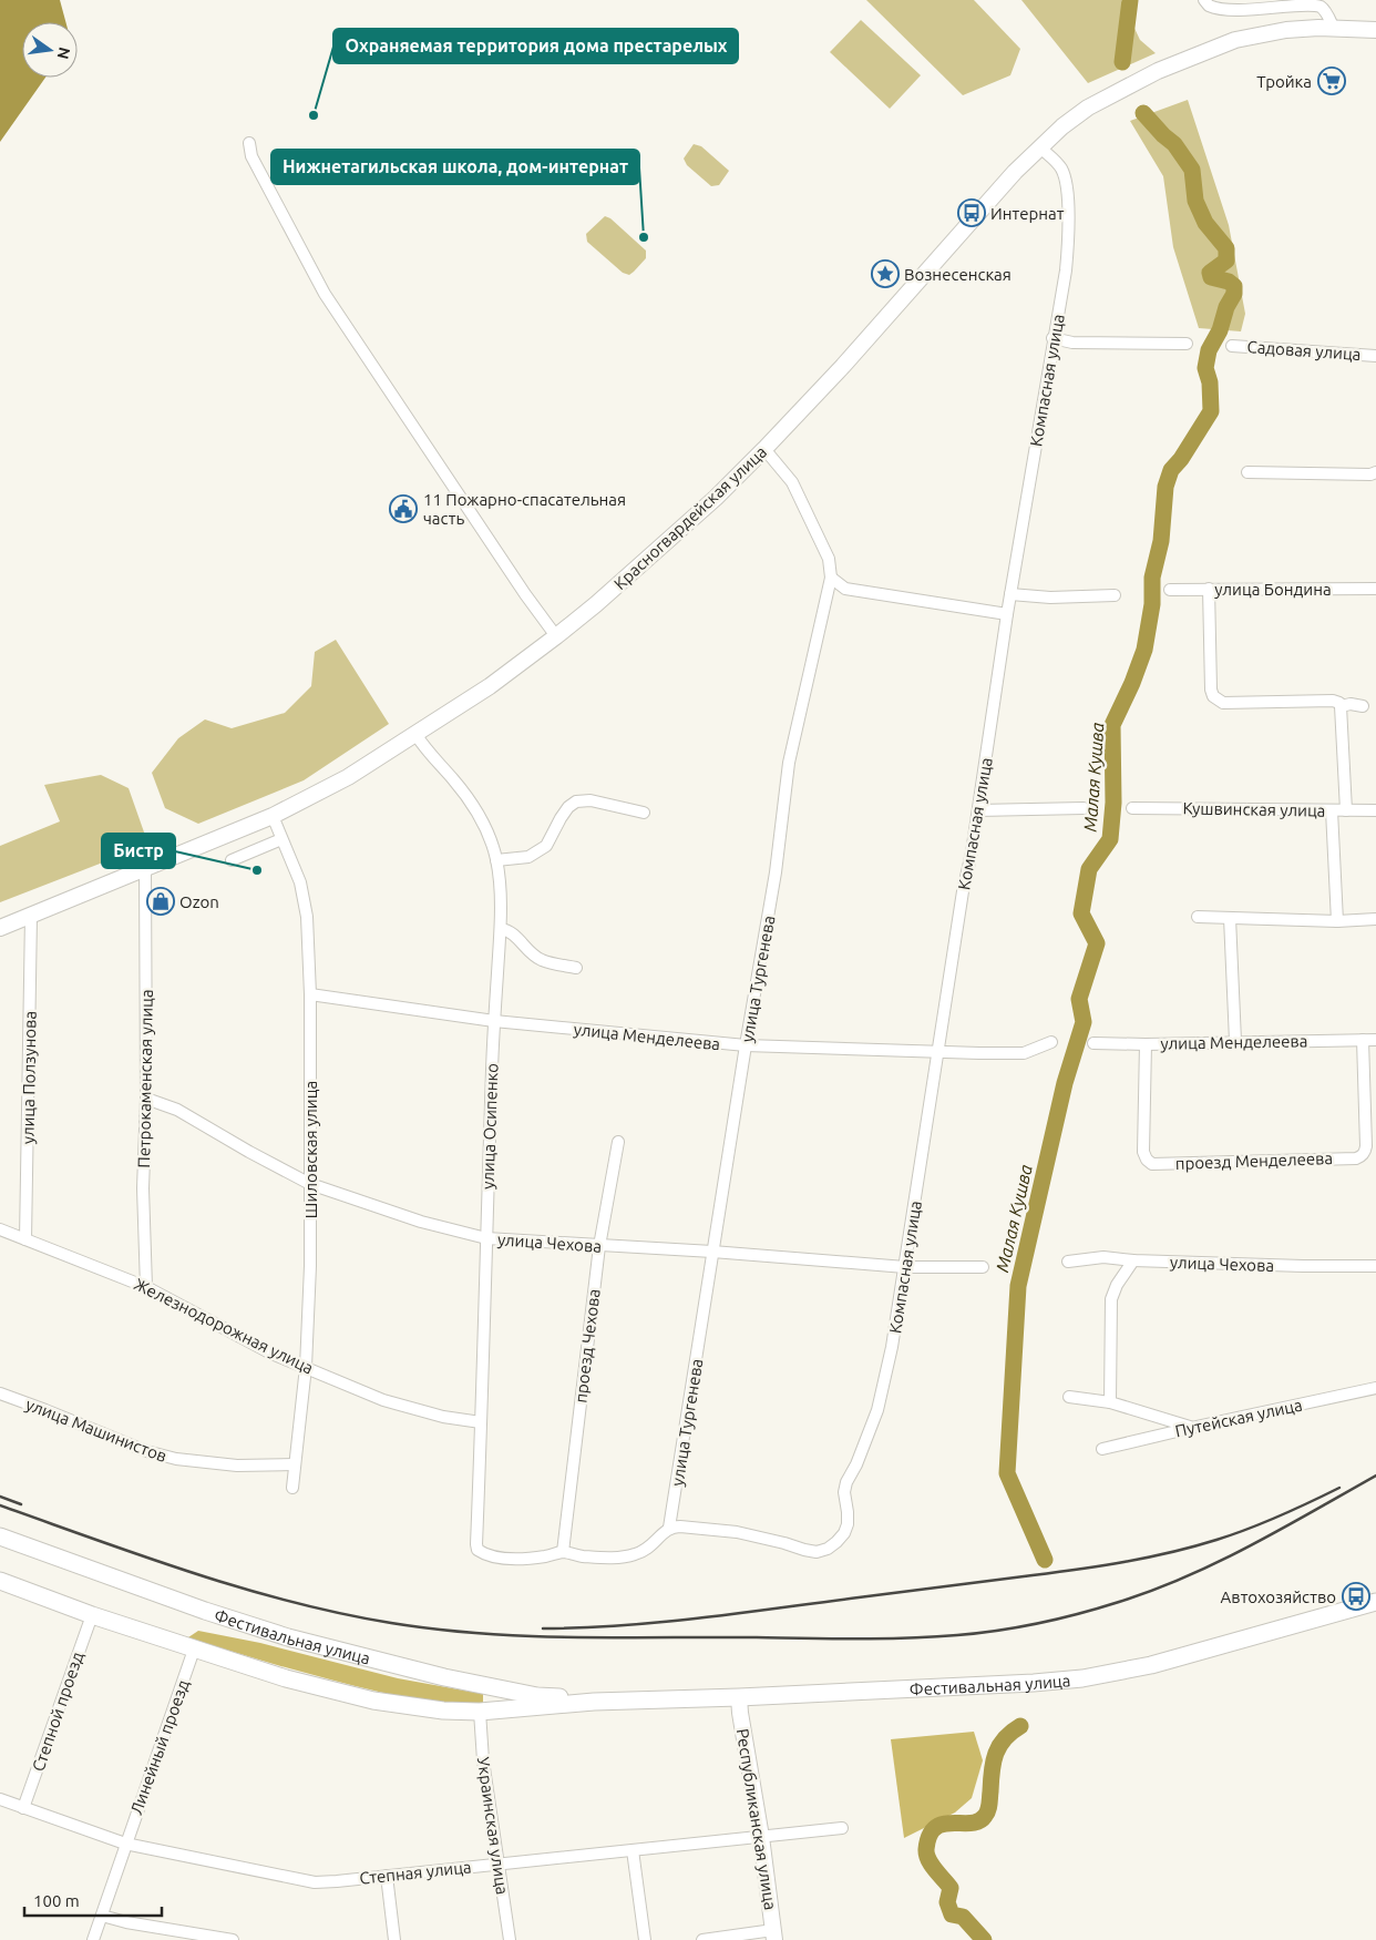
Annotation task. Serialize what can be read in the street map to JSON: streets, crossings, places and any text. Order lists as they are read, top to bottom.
{
  "streets": {
    "main road": ["Красногвардейская улица", "Фестивальная улица", "Республиканская улица"],
    "street": [
      "Садовая улица",
      "Компасная улица",
      "улица Бондина",
      "Кушвинская улица",
      "улица Тургенева",
      "улица Менделеева",
      "улица Ползунова",
      "Петрокаменская улица",
      "улица Осипенко",
      "Шиловская улица",
      "проезд Менделеева",
      "улица Чехова",
      "Железнодорожная улица",
      "проезд Чехова",
      "Путейская улица",
      "улица Машинистов",
      "Степной проезд",
      "Линейный проезд",
      "Украинская улица",
      "Степная улица"
    ]
  },
  "crossings": [
    ["Компасная улица", "Красногвардейская улица"],
    ["Компасная улица", "улица Тургенева"],
    ["Компасная улица", "улица Менделеева"],
    ["Компасная улица", "улица Чехова"],
    ["Красногвардейская улица", "улица Тургенева"],
    ["Красногвардейская улица", "улица Ползунова"],
    ["Красногвардейская улица", "Петрокаменская улица"],
    ["Красногвардейская улица", "улица Осипенко"],
    ["Красногвардейская улица", "Шиловская улица"],
    ["улица Тургенева", "улица Менделеева"],
    ["улица Тургенева", "улица Чехова"],
    ["улица Менделеева", "улица Осипенко"],
    ["улица Менделеева", "Шиловская улица"],
    ["улица Менделеева", "проезд Менделеева"],
    ["улица Ползунова", "Железнодорожная улица"],
    ["Петрокаменская улица", "улица Чехова"],
    ["Петрокаменская улица", "Железнодорожная улица"],
    ["улица Осипенко", "улица Чехова"],
    ["улица Осипенко", "Железнодорожная улица"],
    ["улица Осипенко", "проезд Чехова"],
    ["Шиловская улица", "улица Чехова"],
    ["Шиловская улица", "Железнодорожная улица"],
    ["Шиловская улица", "улица Машинистов"],
    ["улица Чехова", "проезд Чехова"],
    ["Фестивальная улица", "Степной проезд"],
    ["Фестивальная улица", "Линейный проезд"],
    ["Фестивальная улица", "Республиканская улица"],
    ["Фестивальная улица", "Украинская улица"],
    ["Степной проезд", "Степная улица"],
    ["Линейный проезд", "Степная улица"],
    ["Республиканская улица", "Степная улица"],
    ["Украинская улица", "Степная улица"]
  ],
  "water": ["Малая Кушва"],
  "places": {
    "supermarket": ["Тройка"],
    "other": ["Охраняемая территория дома престарелых", "Нижнетагильская школа, дом-интернат", "Бистр"],
    "bus stop": ["Интернат", "Автохозяйство"],
    "place": ["Вознесенская"],
    "public building": ["11 Пожарно-спасательная часть"],
    "shop": ["Ozon"]
  },
  "scale_bar": "100 m",
  "north": "right"
}
